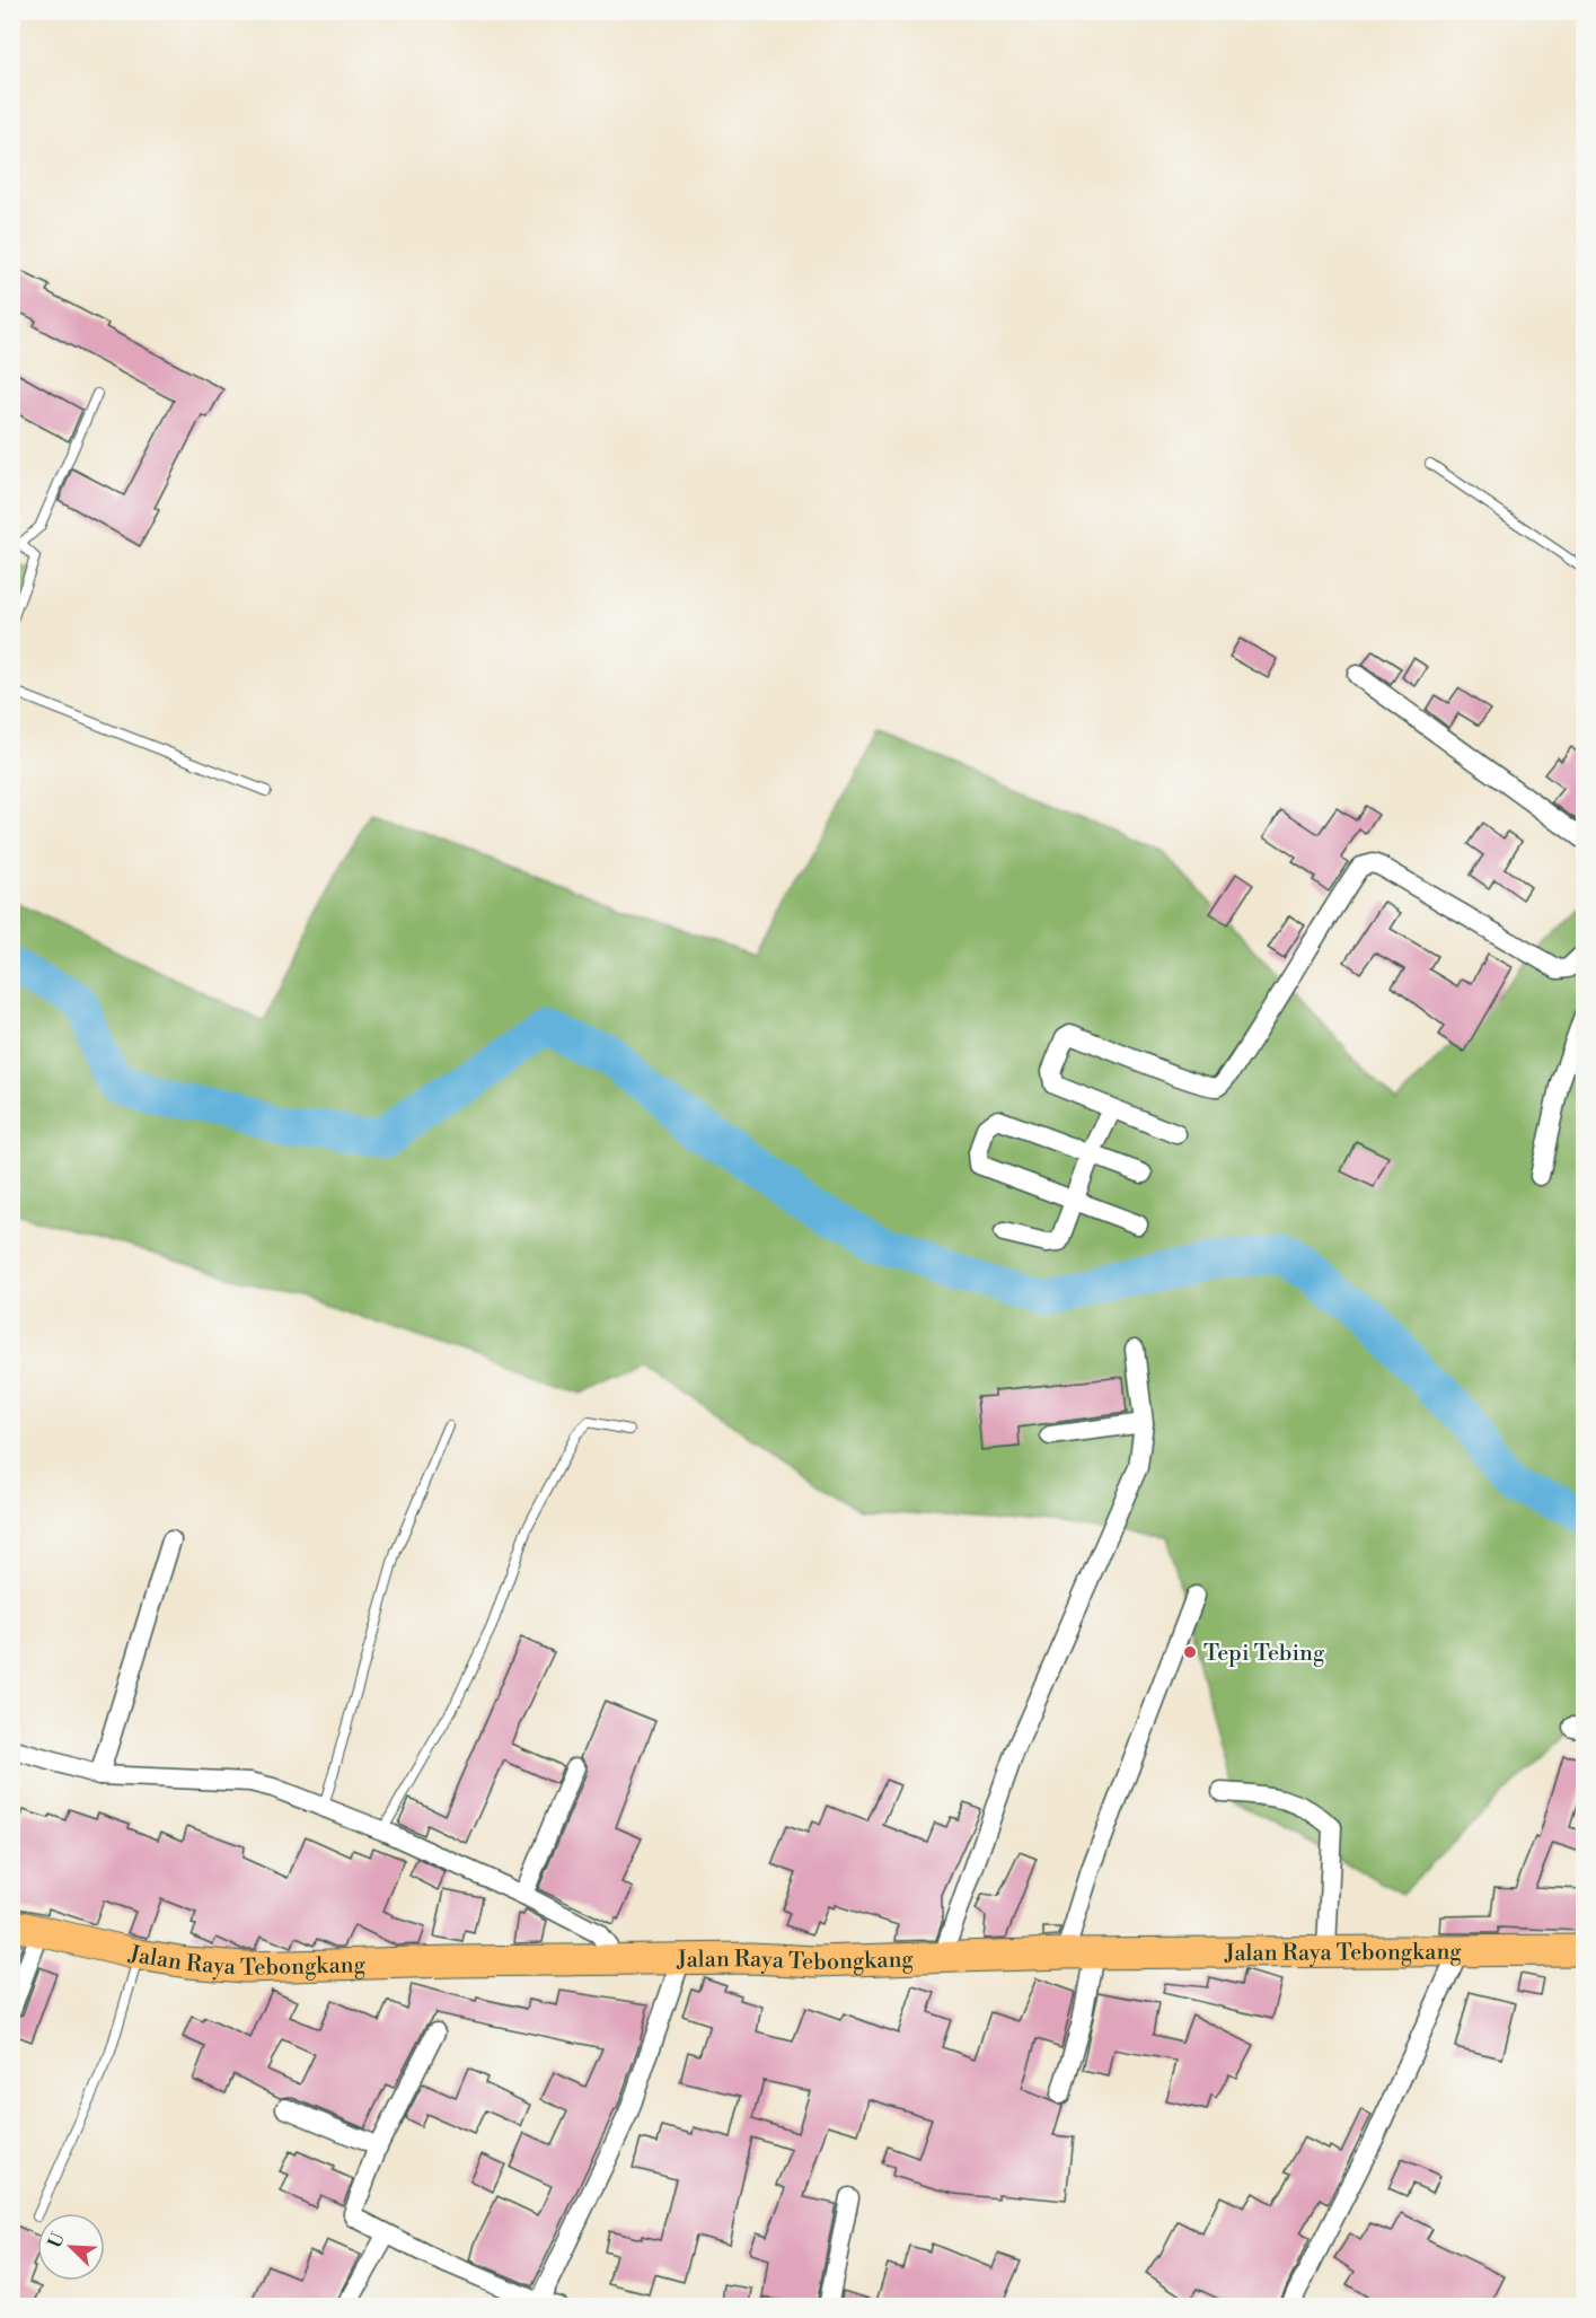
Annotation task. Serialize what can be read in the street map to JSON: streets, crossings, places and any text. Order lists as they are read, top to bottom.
{
  "streets": {
    "main road": ["Jalan Raya Tebongkang"]
  },
  "places": ["Tepi Tebing"],
  "north": "top left"
}
